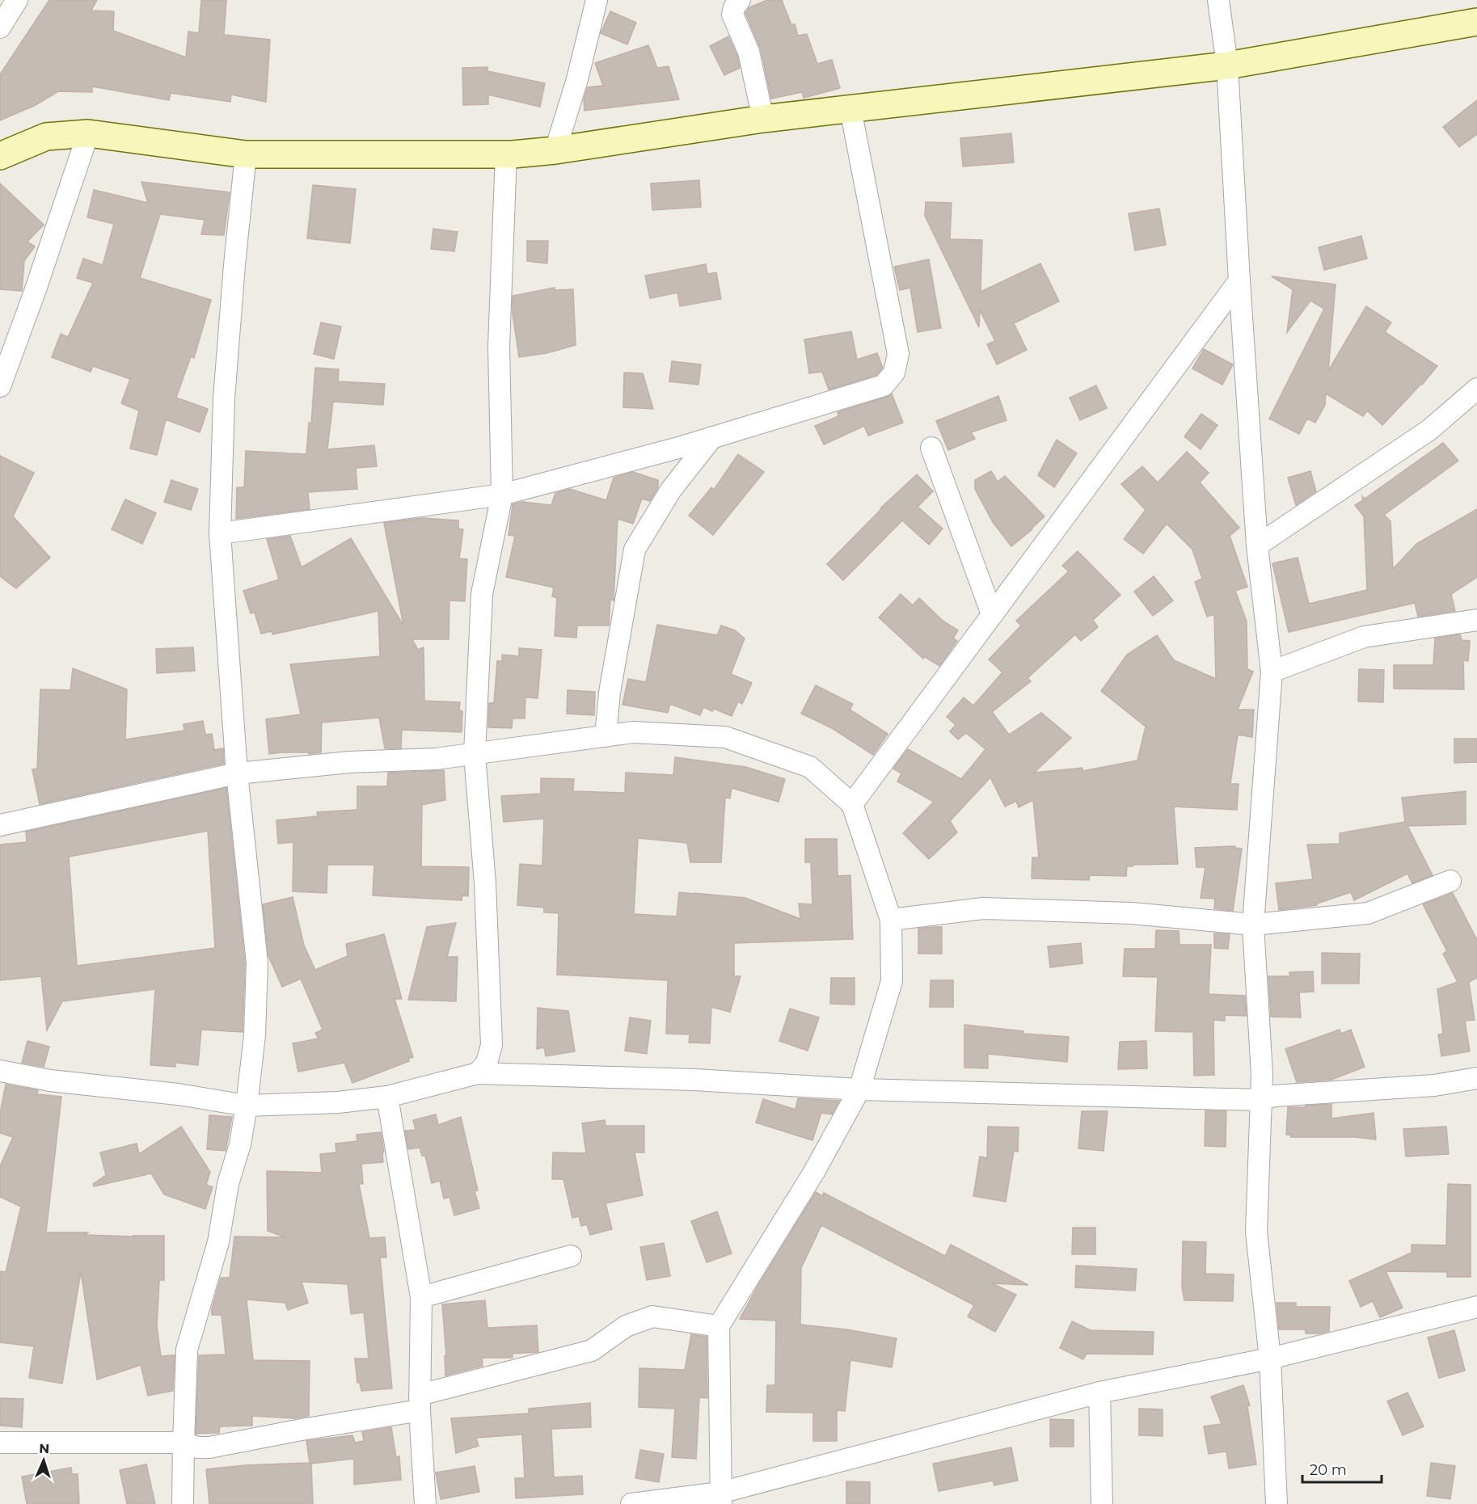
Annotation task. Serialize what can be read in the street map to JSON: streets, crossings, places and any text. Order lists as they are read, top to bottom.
{
  "scale_bar": "20 m",
  "north": "top"
}
